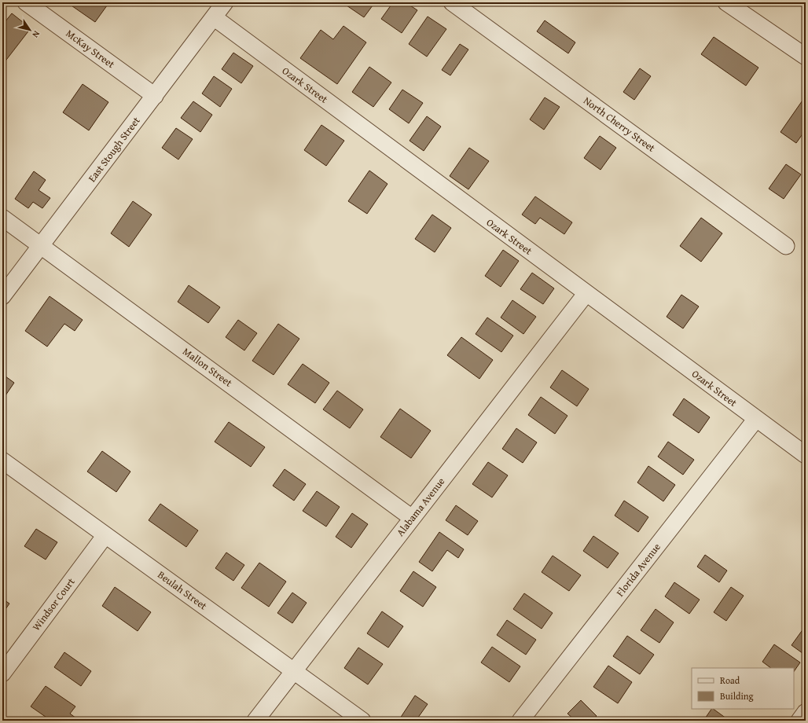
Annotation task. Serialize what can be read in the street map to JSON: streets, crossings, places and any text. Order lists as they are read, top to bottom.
{
  "streets": {
    "street": [
      "McKay Street",
      "Ozark Street",
      "North Cherry Street",
      "East Stough Street",
      "Mallon Street",
      "Alabama Avenue",
      "Florida Avenue",
      "Beulah Street",
      "Windsor Court"
    ]
  },
  "crossings": [
    ["McKay Street", "East Stough Street"],
    ["Ozark Street", "East Stough Street"],
    ["Ozark Street", "Alabama Avenue"],
    ["Ozark Street", "Florida Avenue"],
    ["East Stough Street", "Mallon Street"],
    ["Mallon Street", "Alabama Avenue"],
    ["Alabama Avenue", "Beulah Street"],
    ["Beulah Street", "Windsor Court"]
  ],
  "legend": ["Road", "Building"],
  "north": "bottom right"
}
